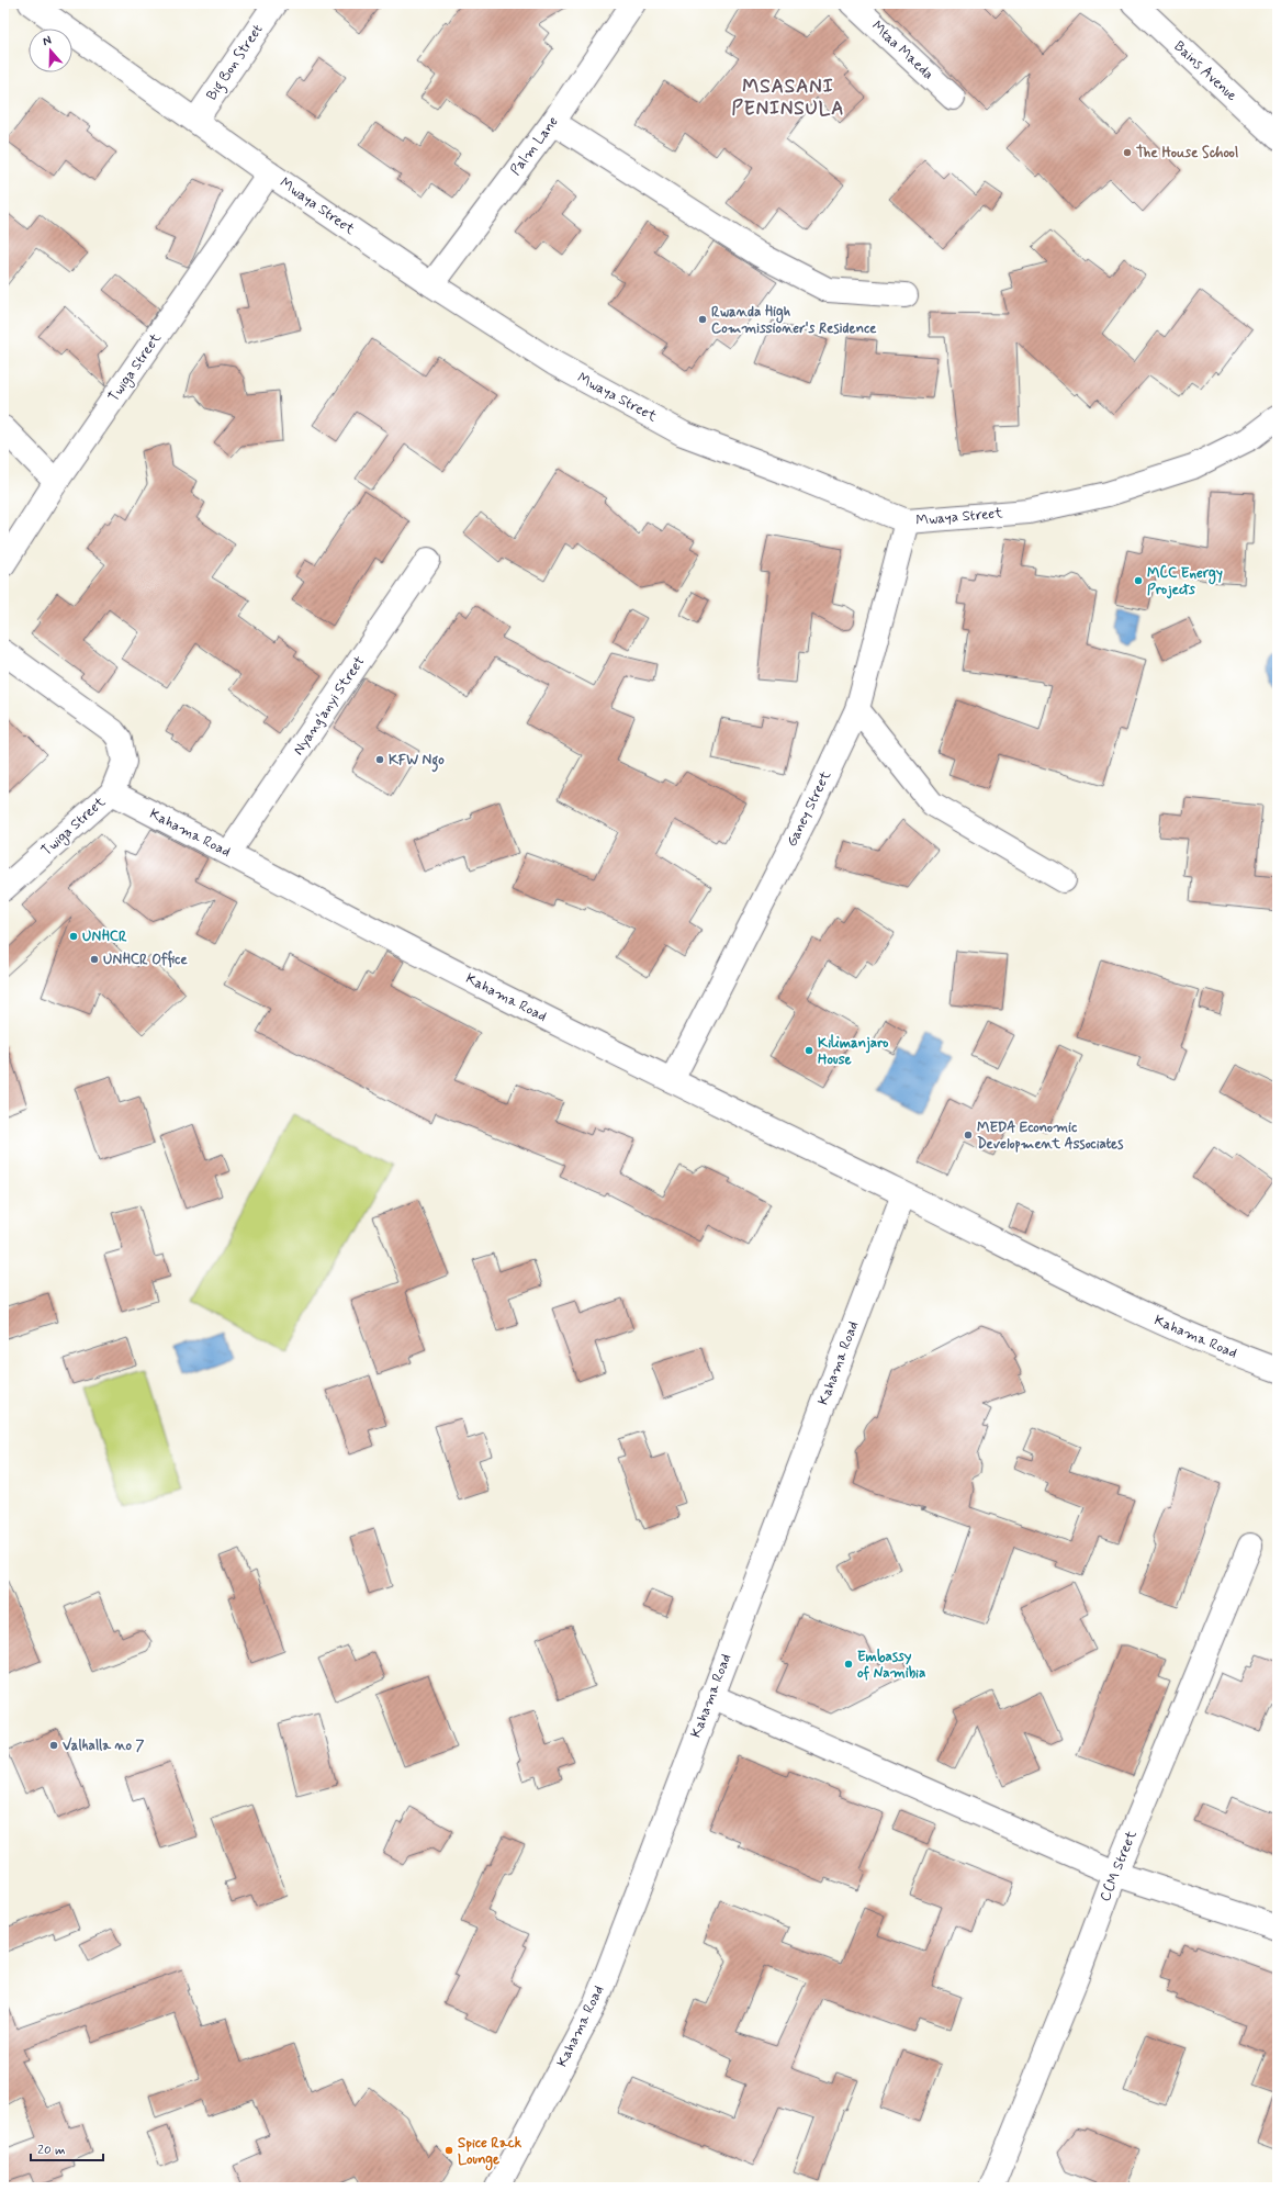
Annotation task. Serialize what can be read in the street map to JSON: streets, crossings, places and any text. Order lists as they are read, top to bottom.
{
  "streets": {
    "street": [
      "Mtaa Maeda",
      "Big Bon Street",
      "Bains Avenue",
      "Palm Lane",
      "Mwaya Street",
      "Twiga Street",
      "Nyang'anyi Street",
      "Ganey Street",
      "Kahama Road",
      "CCM Street"
    ]
  },
  "crossings": [
    ["Big Bon Street", "Mwaya Street"],
    ["Palm Lane", "Mwaya Street"],
    ["Mwaya Street", "Twiga Street"],
    ["Mwaya Street", "Ganey Street"],
    ["Twiga Street", "Kahama Road"],
    ["Nyang'anyi Street", "Kahama Road"],
    ["Ganey Street", "Kahama Road"]
  ],
  "districts": ["MSASANI PENINSULA"],
  "places": [
    "The House School",
    "Rwanda High Commissioner's Residence",
    "MCC Energy Projects",
    "KFW Ngo",
    "UNHCR",
    "UNHCR Office",
    "Kilimanjaro House",
    "MEDA Economic Development Associates",
    "Embassy of Namibia",
    "Valhalla no 7",
    "Spice Rack Lounge"
  ],
  "scale_bar": "20 m",
  "north": "top"
}
